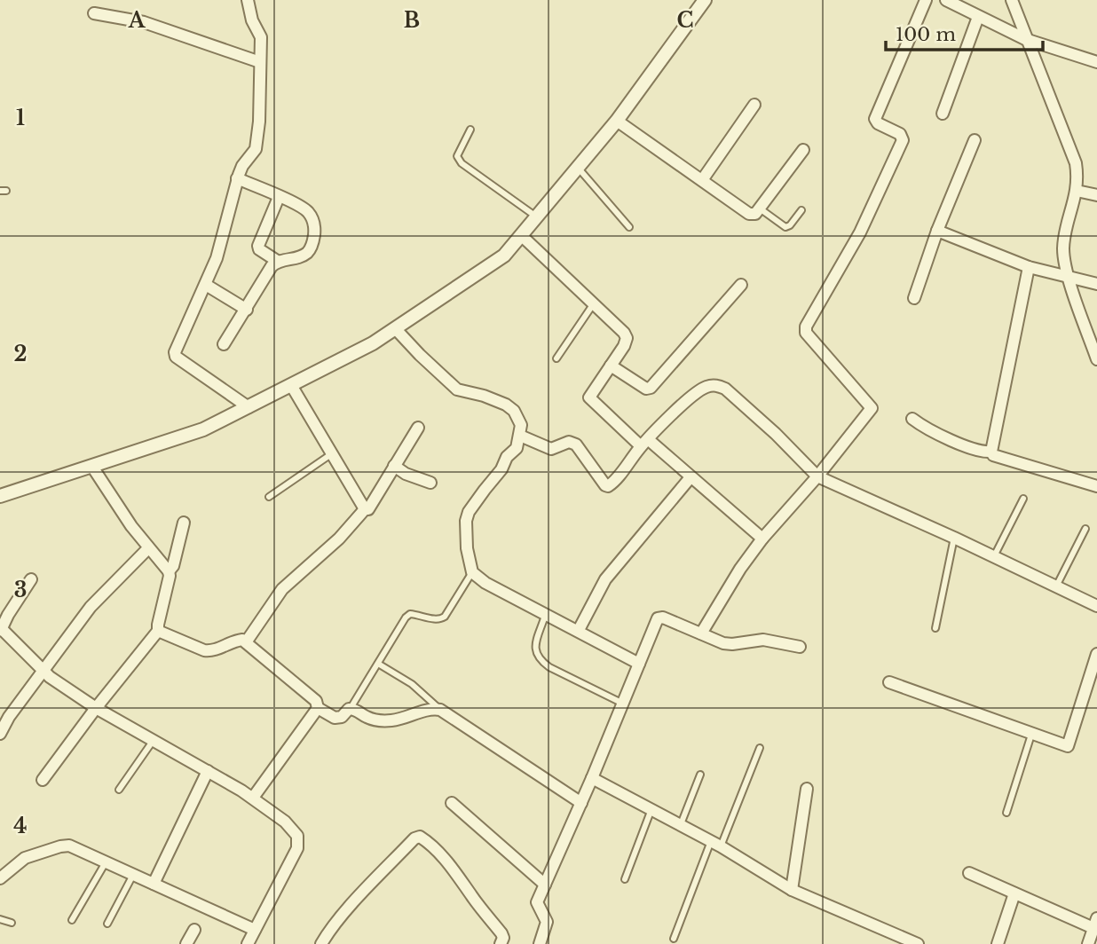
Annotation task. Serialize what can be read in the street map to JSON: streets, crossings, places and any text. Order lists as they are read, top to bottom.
{
  "scale_bar": "100 m",
  "grid": {
    "columns": ["A", "B", "C"],
    "rows": [
      "1",
      "2",
      "3",
      "4"
    ]
  }
}
